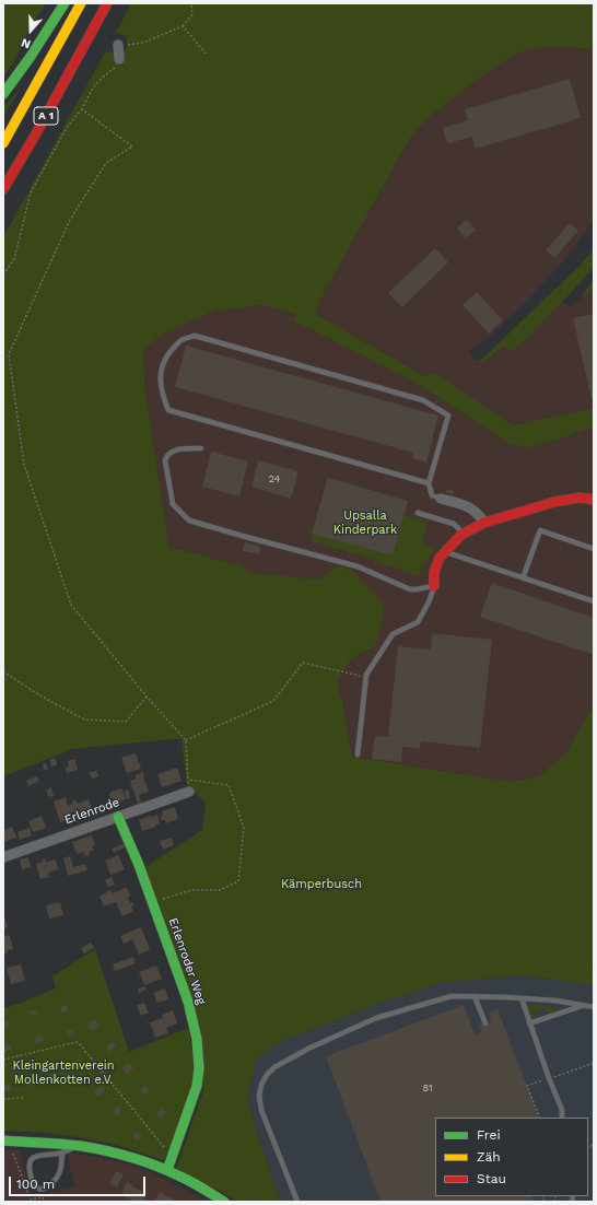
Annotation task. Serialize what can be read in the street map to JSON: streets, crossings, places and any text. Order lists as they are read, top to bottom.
{
  "streets": {
    "main road": ["A 1", "Erlenroder Weg"],
    "street": ["Erlenrode"]
  },
  "crossings": [
    ["Erlenrode", "Erlenroder Weg"]
  ],
  "parks": ["Upsalla Kinderpark", "Kämperbusch", "Kleingartenverein Mollenkotten e.V."],
  "house_numbers": ["24", "81"],
  "legend": ["Frei", "Zäh", "Stau"],
  "scale_bar": "100 m",
  "north": "bottom"
}
